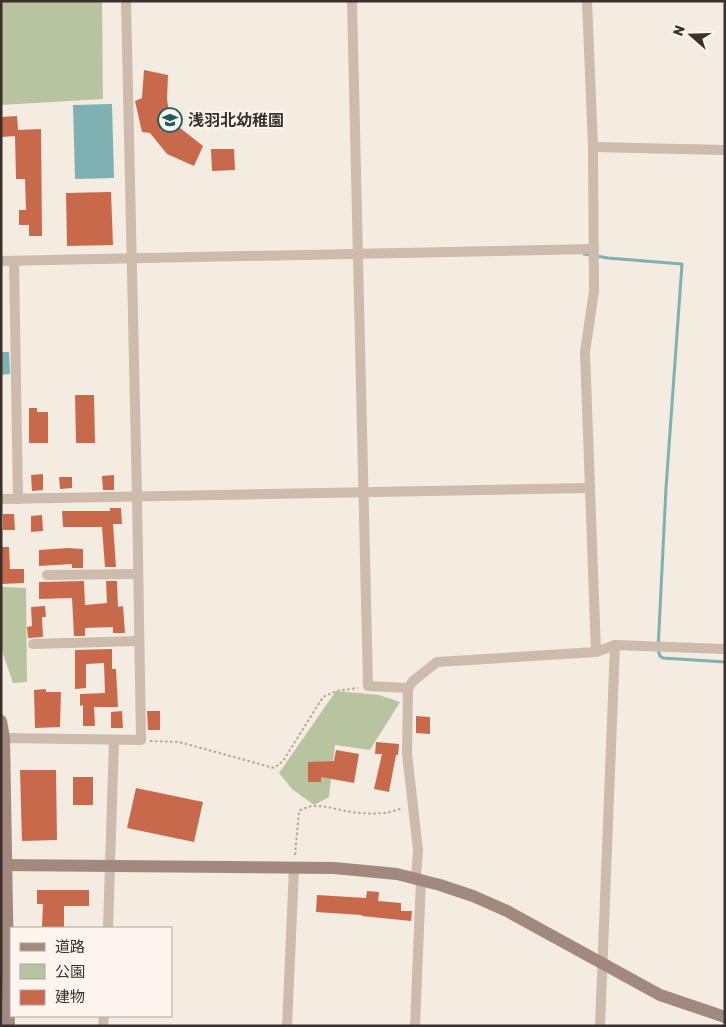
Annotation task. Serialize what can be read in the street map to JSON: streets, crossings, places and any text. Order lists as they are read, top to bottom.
{
  "places": {
    "school or university": ["浅羽北幼稚園"]
  },
  "legend": ["道路", "公園", "建物"],
  "north": "left"
}
